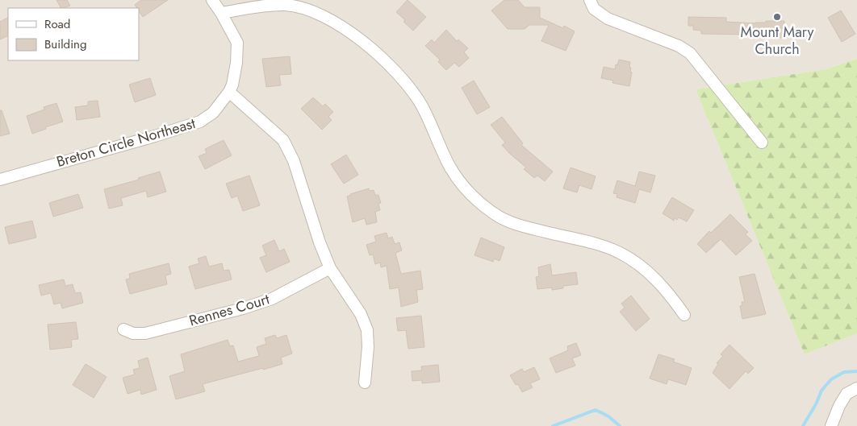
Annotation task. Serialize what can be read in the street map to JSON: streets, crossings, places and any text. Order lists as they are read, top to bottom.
{
  "streets": {
    "street": ["Breton Circle Northeast", "Rennes Court"]
  },
  "places": ["Mount Mary Church"],
  "legend": ["Road", "Building"]
}
